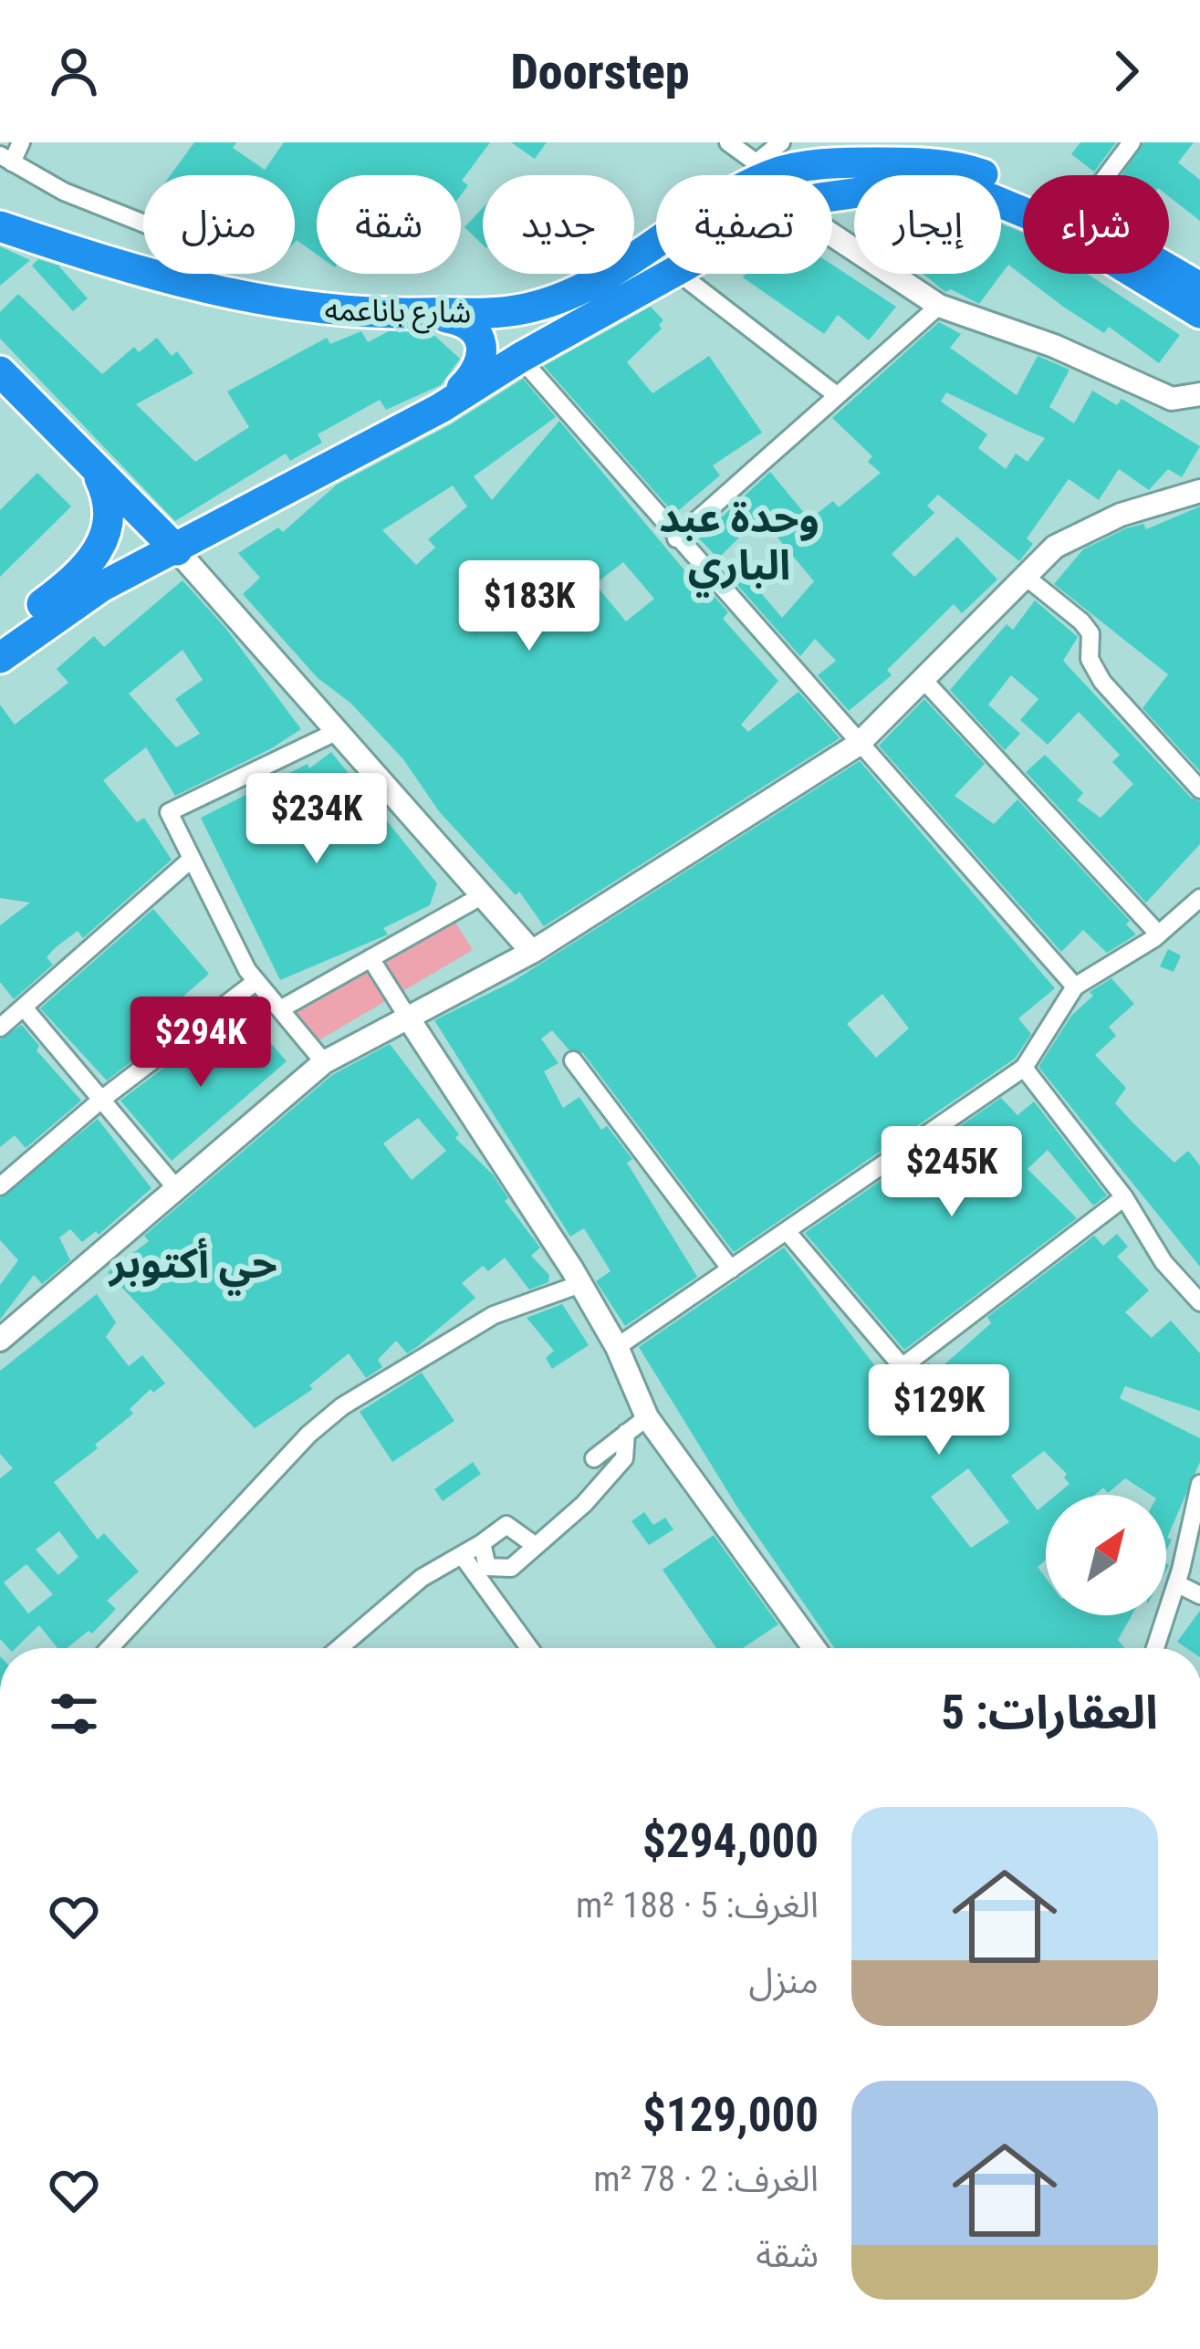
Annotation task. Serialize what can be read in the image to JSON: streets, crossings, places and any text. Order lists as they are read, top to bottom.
{
  "streets": {
    "highway": ["شارع باناعمه"]
  },
  "districts": ["وحدة عبد الباري", "حي أكتوبر"],
  "north": "top right",
  "page": {
    "header": "Doorstep",
    "chip": [
      "شراء",
      "إيجار",
      "تصفية",
      "جديد",
      "شقة",
      "منزل"
    ],
    "price": [
      "$183K",
      "$234K",
      "$294K",
      "$245K",
      "$129K"
    ],
    "heading": "العقارات: 5",
    "list": [
      {
        "name": "$294,000",
        "note": "الغرف: 5 · 188 m² · منزل"
      },
      {
        "name": "$129,000",
        "note": "الغرف: 2 · 78 m² · شقة"
      }
    ]
  }
}
